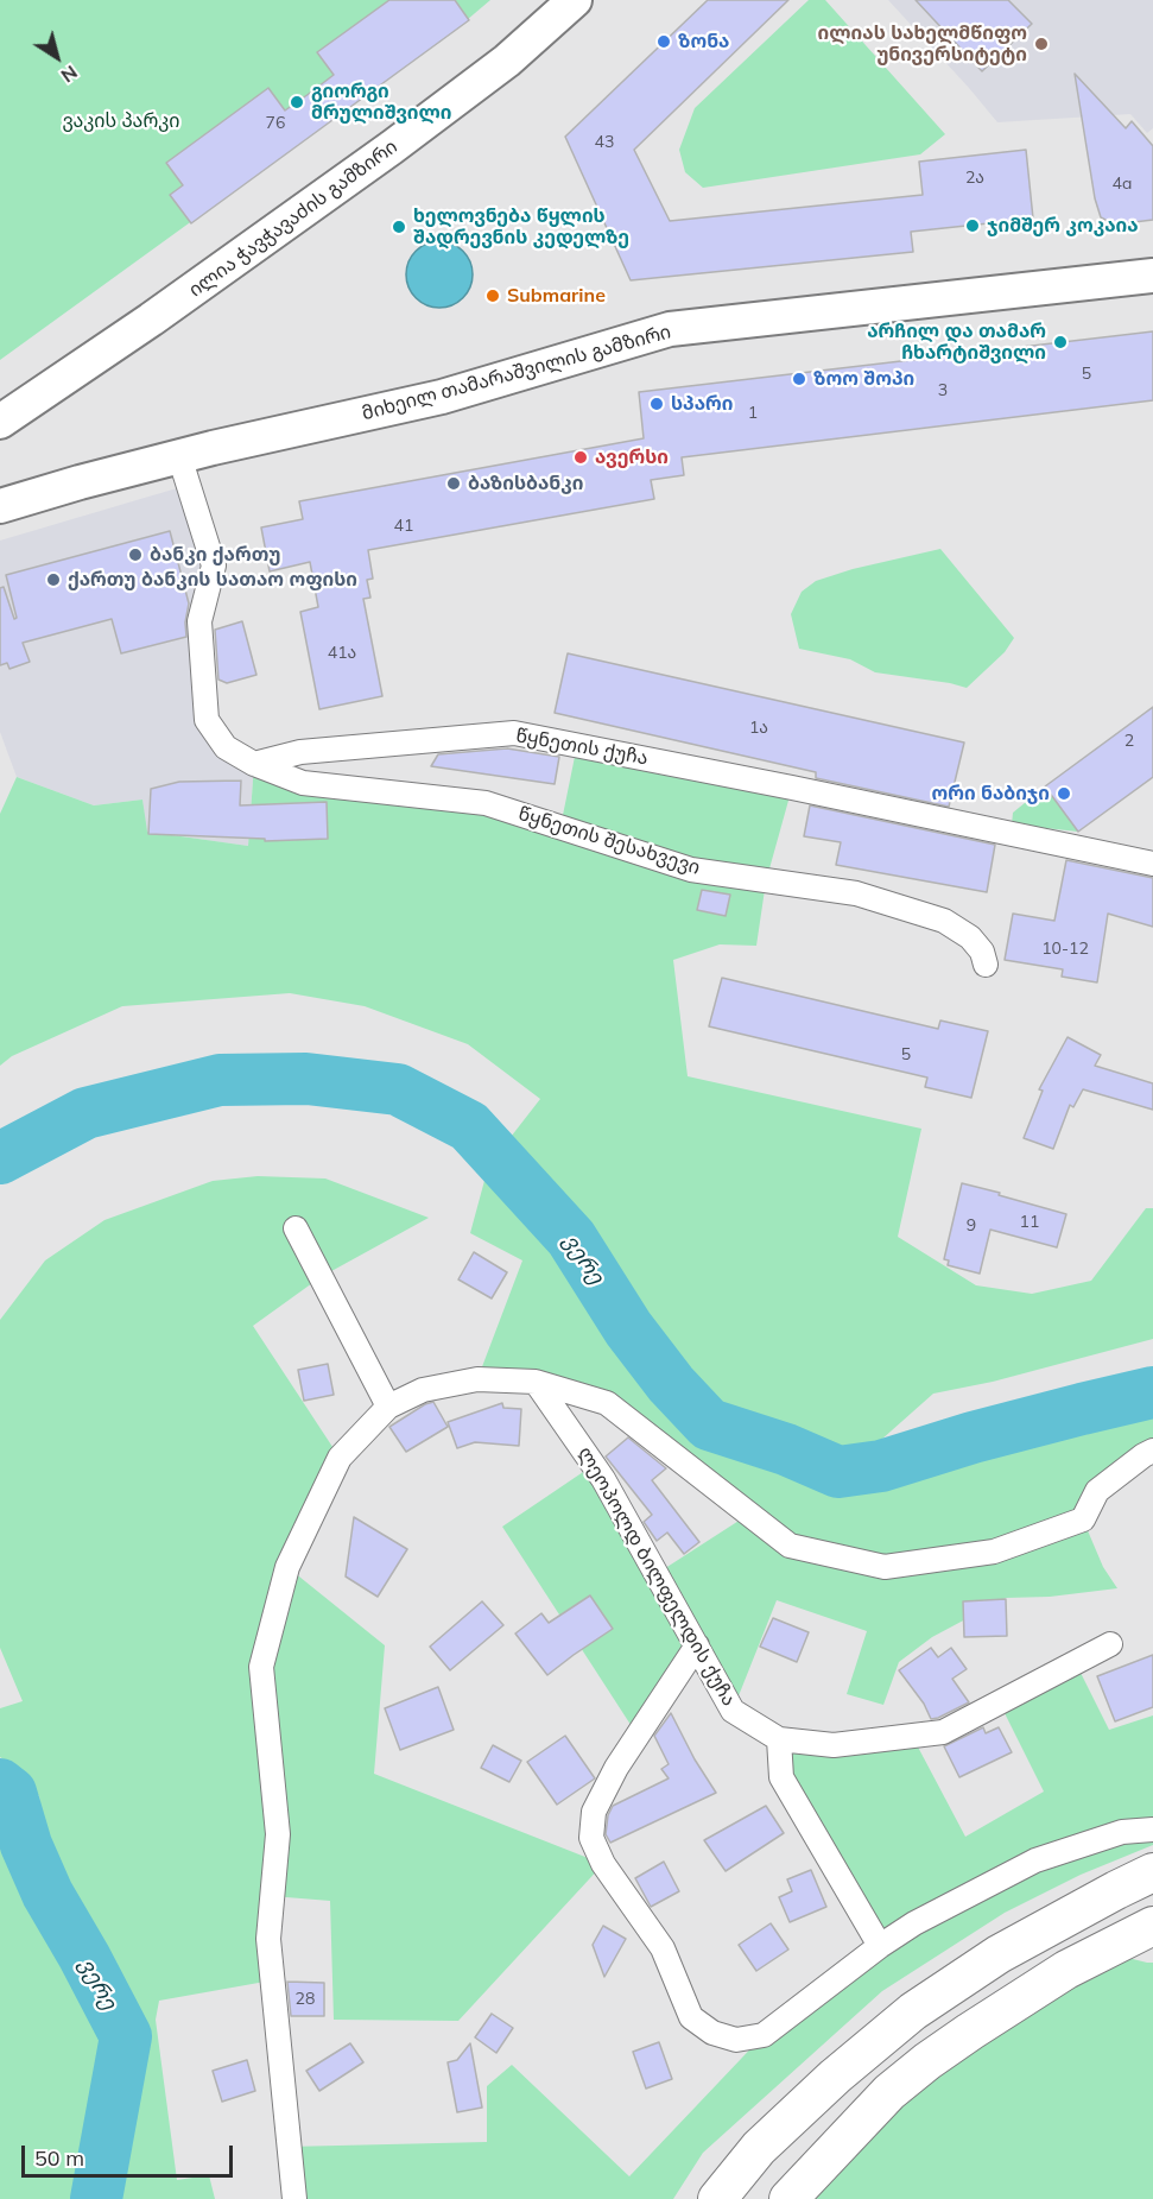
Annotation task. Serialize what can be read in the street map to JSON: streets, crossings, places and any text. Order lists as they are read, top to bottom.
{
  "streets": {
    "main road": ["ილია ჭავჭავაძის გამზირი", "მიხეილ თამარაშვილის გამზირი"],
    "street": ["წყნეთის ქუჩა", "წყნეთის შესახვევი", "ლეოპოლდ ბილფელდის ქუჩა"]
  },
  "crossings": [
    ["წყნეთის ქუჩა", "წყნეთის შესახვევი"]
  ],
  "water": ["ვერე"],
  "parks": ["ვაკის პარკი"],
  "places": [
    "ზონა",
    "ილიას სახელმწიფო უნივერსიტეტი",
    "გიორგი მრულიშვილი",
    "ჯიმშერ კოკაია",
    "ხელოვნება წყლის შადრევნის კედელზე",
    "Submarine",
    "არჩილ და თამარ ჩხარტიშვილი",
    "ზოო შოპი",
    "სპარი",
    "ავერსი",
    "ბაზისბანკი",
    "ბანკი ქართუ",
    "ქართუ ბანკის სათაო ოფისი",
    "ორი ნაბიჯი"
  ],
  "house_numbers": [
    "76",
    "43",
    "2ა",
    "4a",
    "5",
    "3",
    "1",
    "41",
    "41ა",
    "1ა",
    "2",
    "10-12",
    "5",
    "11",
    "9",
    "28"
  ],
  "scale_bar": "50 m",
  "north": "bottom right"
}
